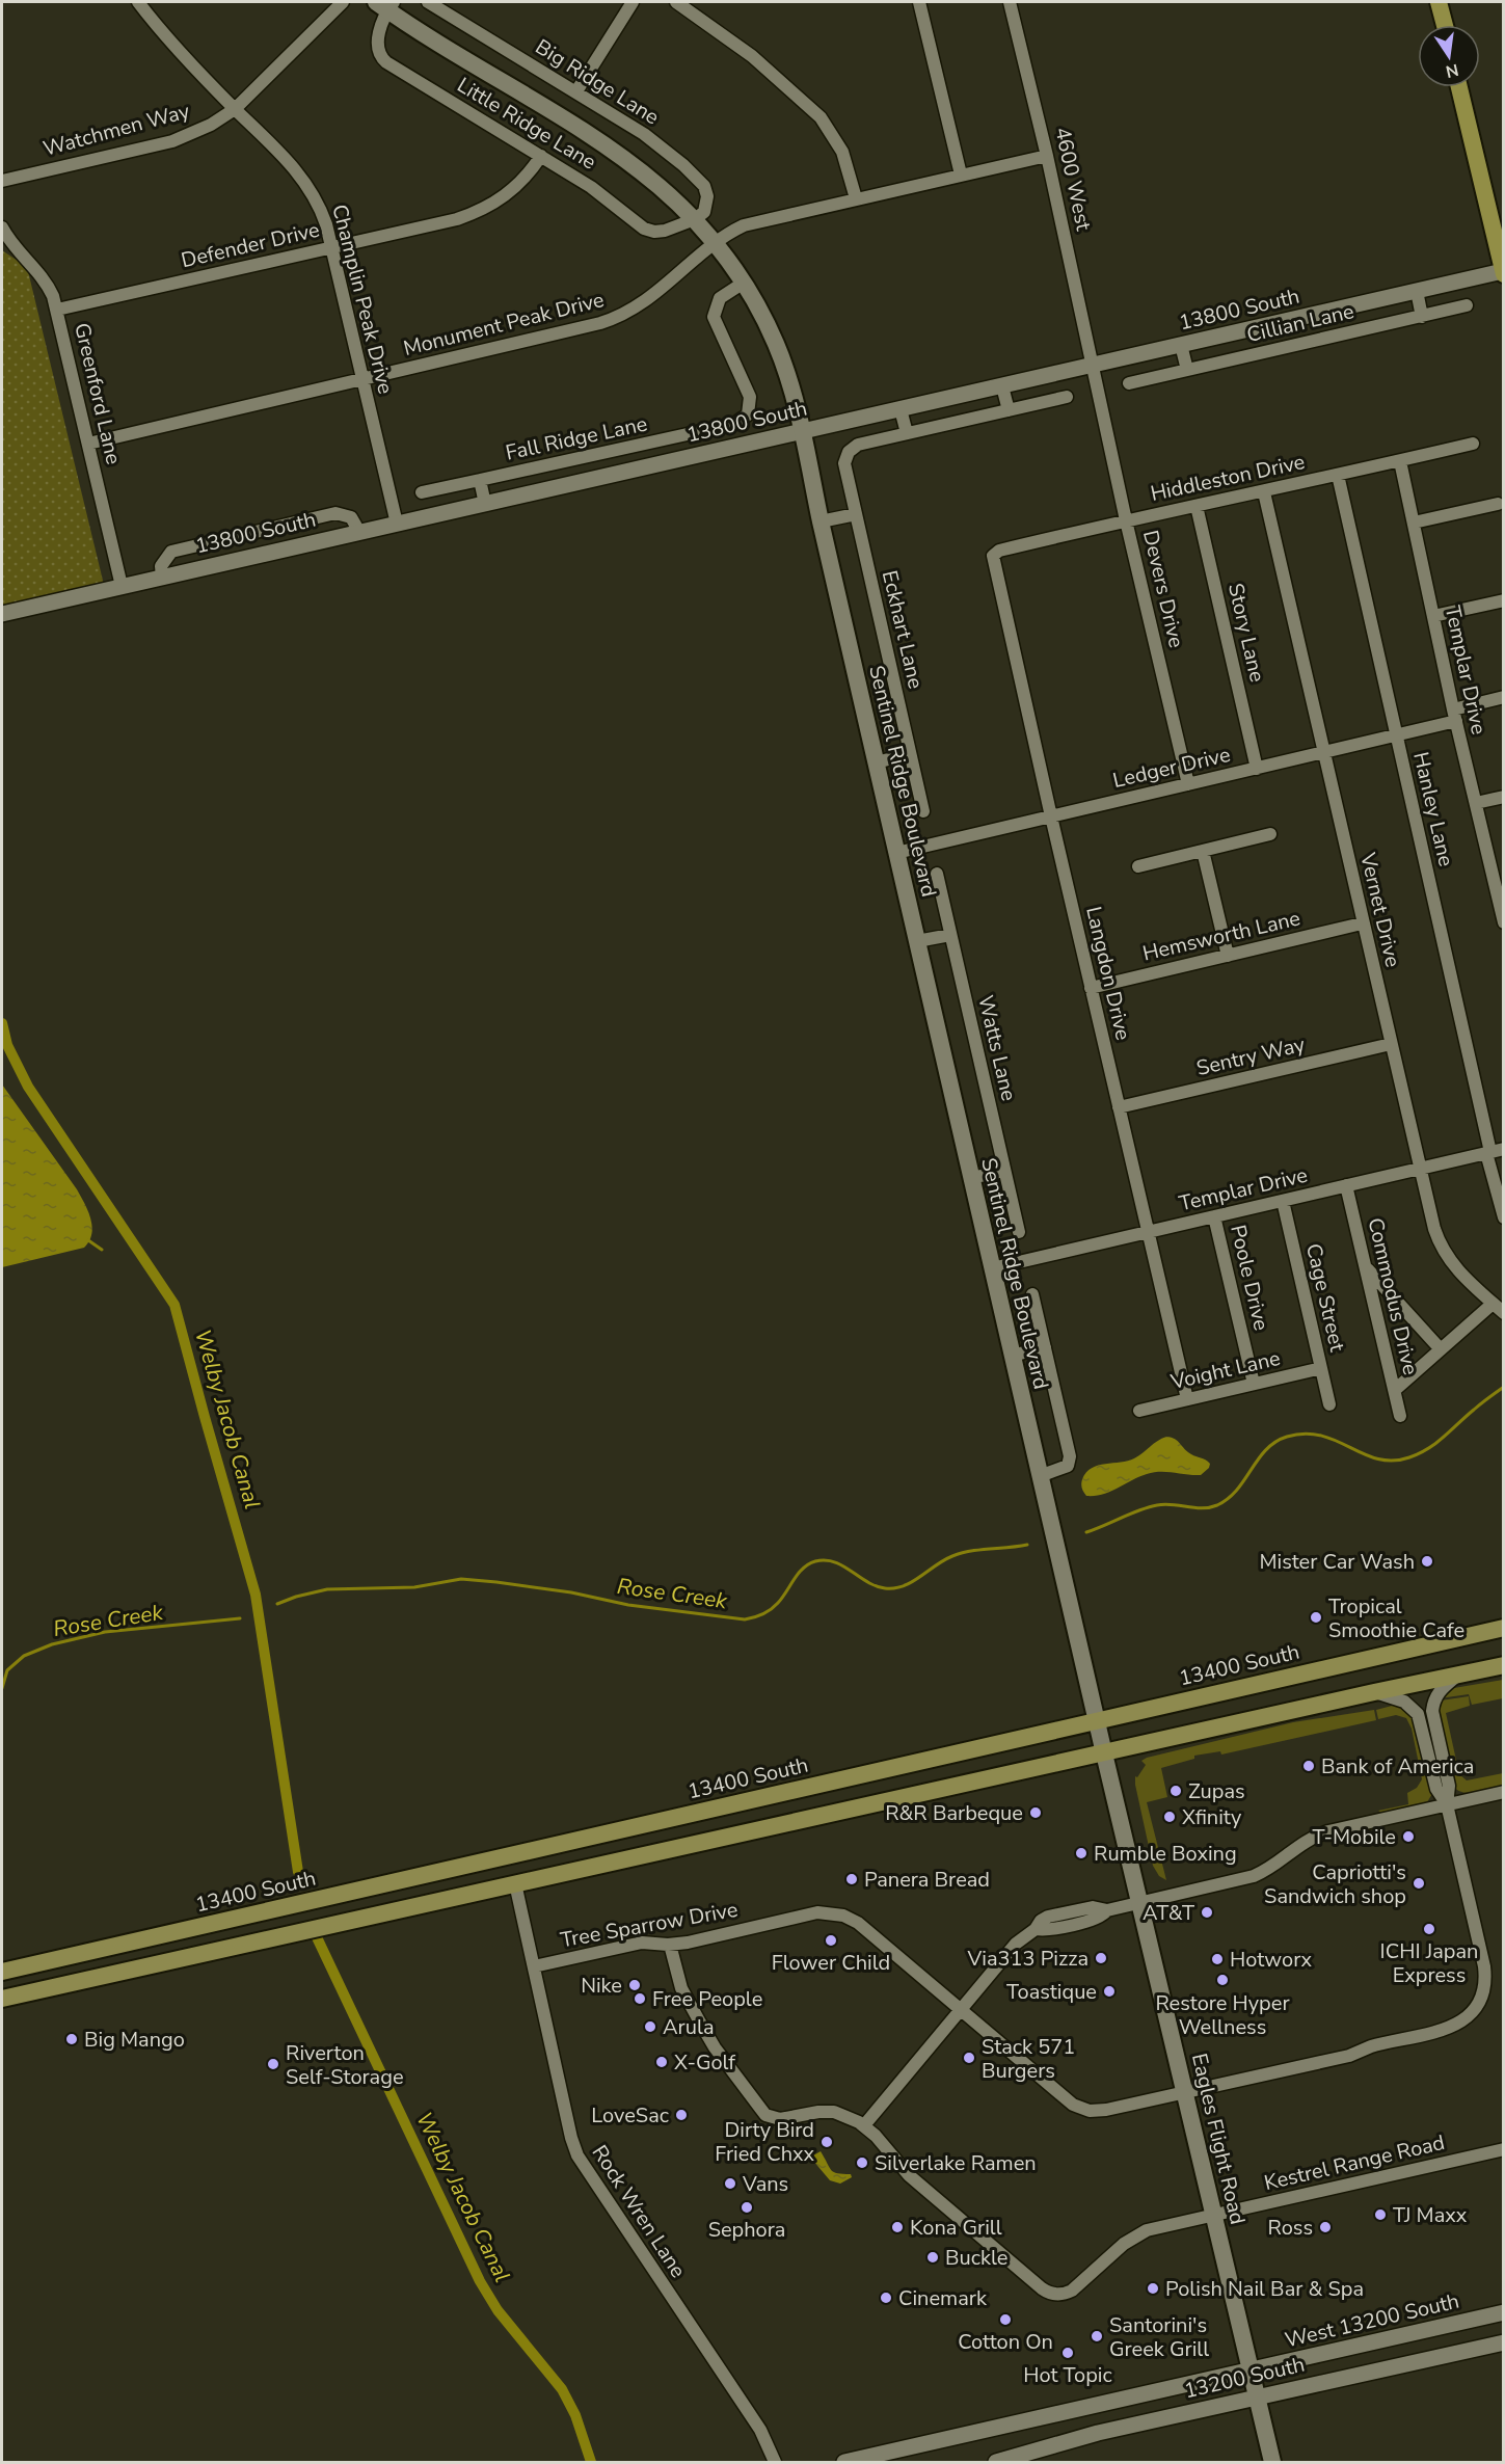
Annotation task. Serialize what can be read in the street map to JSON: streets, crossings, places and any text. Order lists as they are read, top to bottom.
{
  "streets": {
    "main road": ["Sentinel Ridge Boulevard", "13400 South", "Eagles Flight Road"],
    "street": [
      "Big Ridge Lane",
      "Little Ridge Lane",
      "Watchmen Way",
      "4600 West",
      "Defender Drive",
      "Champlin Peak Drive",
      "13800 South",
      "Cillian Lane",
      "Monument Peak Drive",
      "Greenford Lane",
      "Fall Ridge Lane",
      "Hiddleston Drive",
      "Devers Drive",
      "Eckhart Lane",
      "Story Lane",
      "Templar Drive",
      "Ledger Drive",
      "Hanley Lane",
      "Vernet Drive",
      "Hemsworth Lane",
      "Langdon Drive",
      "Watts Lane",
      "Sentry Way",
      "Poole Drive",
      "Commodus Drive",
      "Cage Street",
      "Voight Lane",
      "Tree Sparrow Drive",
      "Kestrel Range Road",
      "Rock Wren Lane",
      "West 13200 South",
      "13200 South"
    ]
  },
  "crossings": [
    ["Big Ridge Lane", "Little Ridge Lane"],
    ["Big Ridge Lane", "Sentinel Ridge Boulevard"],
    ["Little Ridge Lane", "Defender Drive"],
    ["Little Ridge Lane", "Sentinel Ridge Boulevard"],
    ["Watchmen Way", "Champlin Peak Drive"],
    ["4600 West", "13800 South"],
    ["4600 West", "Monument Peak Drive"],
    ["4600 West", "Devers Drive"],
    ["Defender Drive", "Champlin Peak Drive"],
    ["Defender Drive", "Greenford Lane"],
    ["Champlin Peak Drive", "13800 South"],
    ["Champlin Peak Drive", "Monument Peak Drive"],
    ["13800 South", "Greenford Lane"],
    ["13800 South", "Devers Drive"],
    ["13800 South", "Sentinel Ridge Boulevard"],
    ["Monument Peak Drive", "Greenford Lane"],
    ["Monument Peak Drive", "Sentinel Ridge Boulevard"],
    ["Fall Ridge Lane", "Sentinel Ridge Boulevard"],
    ["Hiddleston Drive", "Devers Drive"],
    ["Hiddleston Drive", "Story Lane"],
    ["Hiddleston Drive", "Templar Drive"],
    ["Hiddleston Drive", "Hanley Lane"],
    ["Hiddleston Drive", "Vernet Drive"],
    ["Hiddleston Drive", "Langdon Drive"],
    ["Devers Drive", "Ledger Drive"],
    ["Story Lane", "Ledger Drive"],
    ["Templar Drive", "Ledger Drive"],
    ["Templar Drive", "Sentinel Ridge Boulevard"],
    ["Templar Drive", "Hanley Lane"],
    ["Templar Drive", "Vernet Drive"],
    ["Templar Drive", "Langdon Drive"],
    ["Templar Drive", "Poole Drive"],
    ["Templar Drive", "Commodus Drive"],
    ["Templar Drive", "Cage Street"],
    ["Ledger Drive", "Sentinel Ridge Boulevard"],
    ["Ledger Drive", "Hanley Lane"],
    ["Ledger Drive", "Vernet Drive"],
    ["Ledger Drive", "Langdon Drive"],
    ["Sentinel Ridge Boulevard", "13400 South"],
    ["Sentinel Ridge Boulevard", "Eagles Flight Road"],
    ["Vernet Drive", "Hemsworth Lane"],
    ["Vernet Drive", "Sentry Way"],
    ["Hemsworth Lane", "Langdon Drive"],
    ["Langdon Drive", "Sentry Way"],
    ["Langdon Drive", "Voight Lane"],
    ["Poole Drive", "Voight Lane"],
    ["Cage Street", "Voight Lane"],
    ["Tree Sparrow Drive", "Eagles Flight Road"],
    ["Tree Sparrow Drive", "Rock Wren Lane"],
    ["Eagles Flight Road", "Kestrel Range Road"],
    ["Eagles Flight Road", "West 13200 South"],
    ["Eagles Flight Road", "13200 South"],
    ["West 13200 South", "13200 South"]
  ],
  "water": ["Welby Jacob Canal", "Rose Creek"],
  "places": [
    "Mister Car Wash",
    "Tropical Smoothie Cafe",
    "Bank of America",
    "Zupas",
    "R&R Barbeque",
    "Xfinity",
    "T-Mobile",
    "Rumble Boxing",
    "Panera Bread",
    "Capriotti's Sandwich shop",
    "AT&T",
    "ICHI Japan Express",
    "Flower Child",
    "Via313 Pizza",
    "Hotworx",
    "Restore Hyper Wellness",
    "Nike",
    "Toastique",
    "Free People",
    "Arula",
    "Big Mango",
    "Stack 571 Burgers",
    "X-Golf",
    "Riverton Self-Storage",
    "LoveSac",
    "Dirty Bird Fried Chxx",
    "Silverlake Ramen",
    "Vans",
    "Sephora",
    "TJ Maxx",
    "Kona Grill",
    "Ross",
    "Buckle",
    "Polish Nail Bar & Spa",
    "Cinemark",
    "Cotton On",
    "Santorini's Greek Grill",
    "Hot Topic"
  ],
  "north": "bottom"
}
